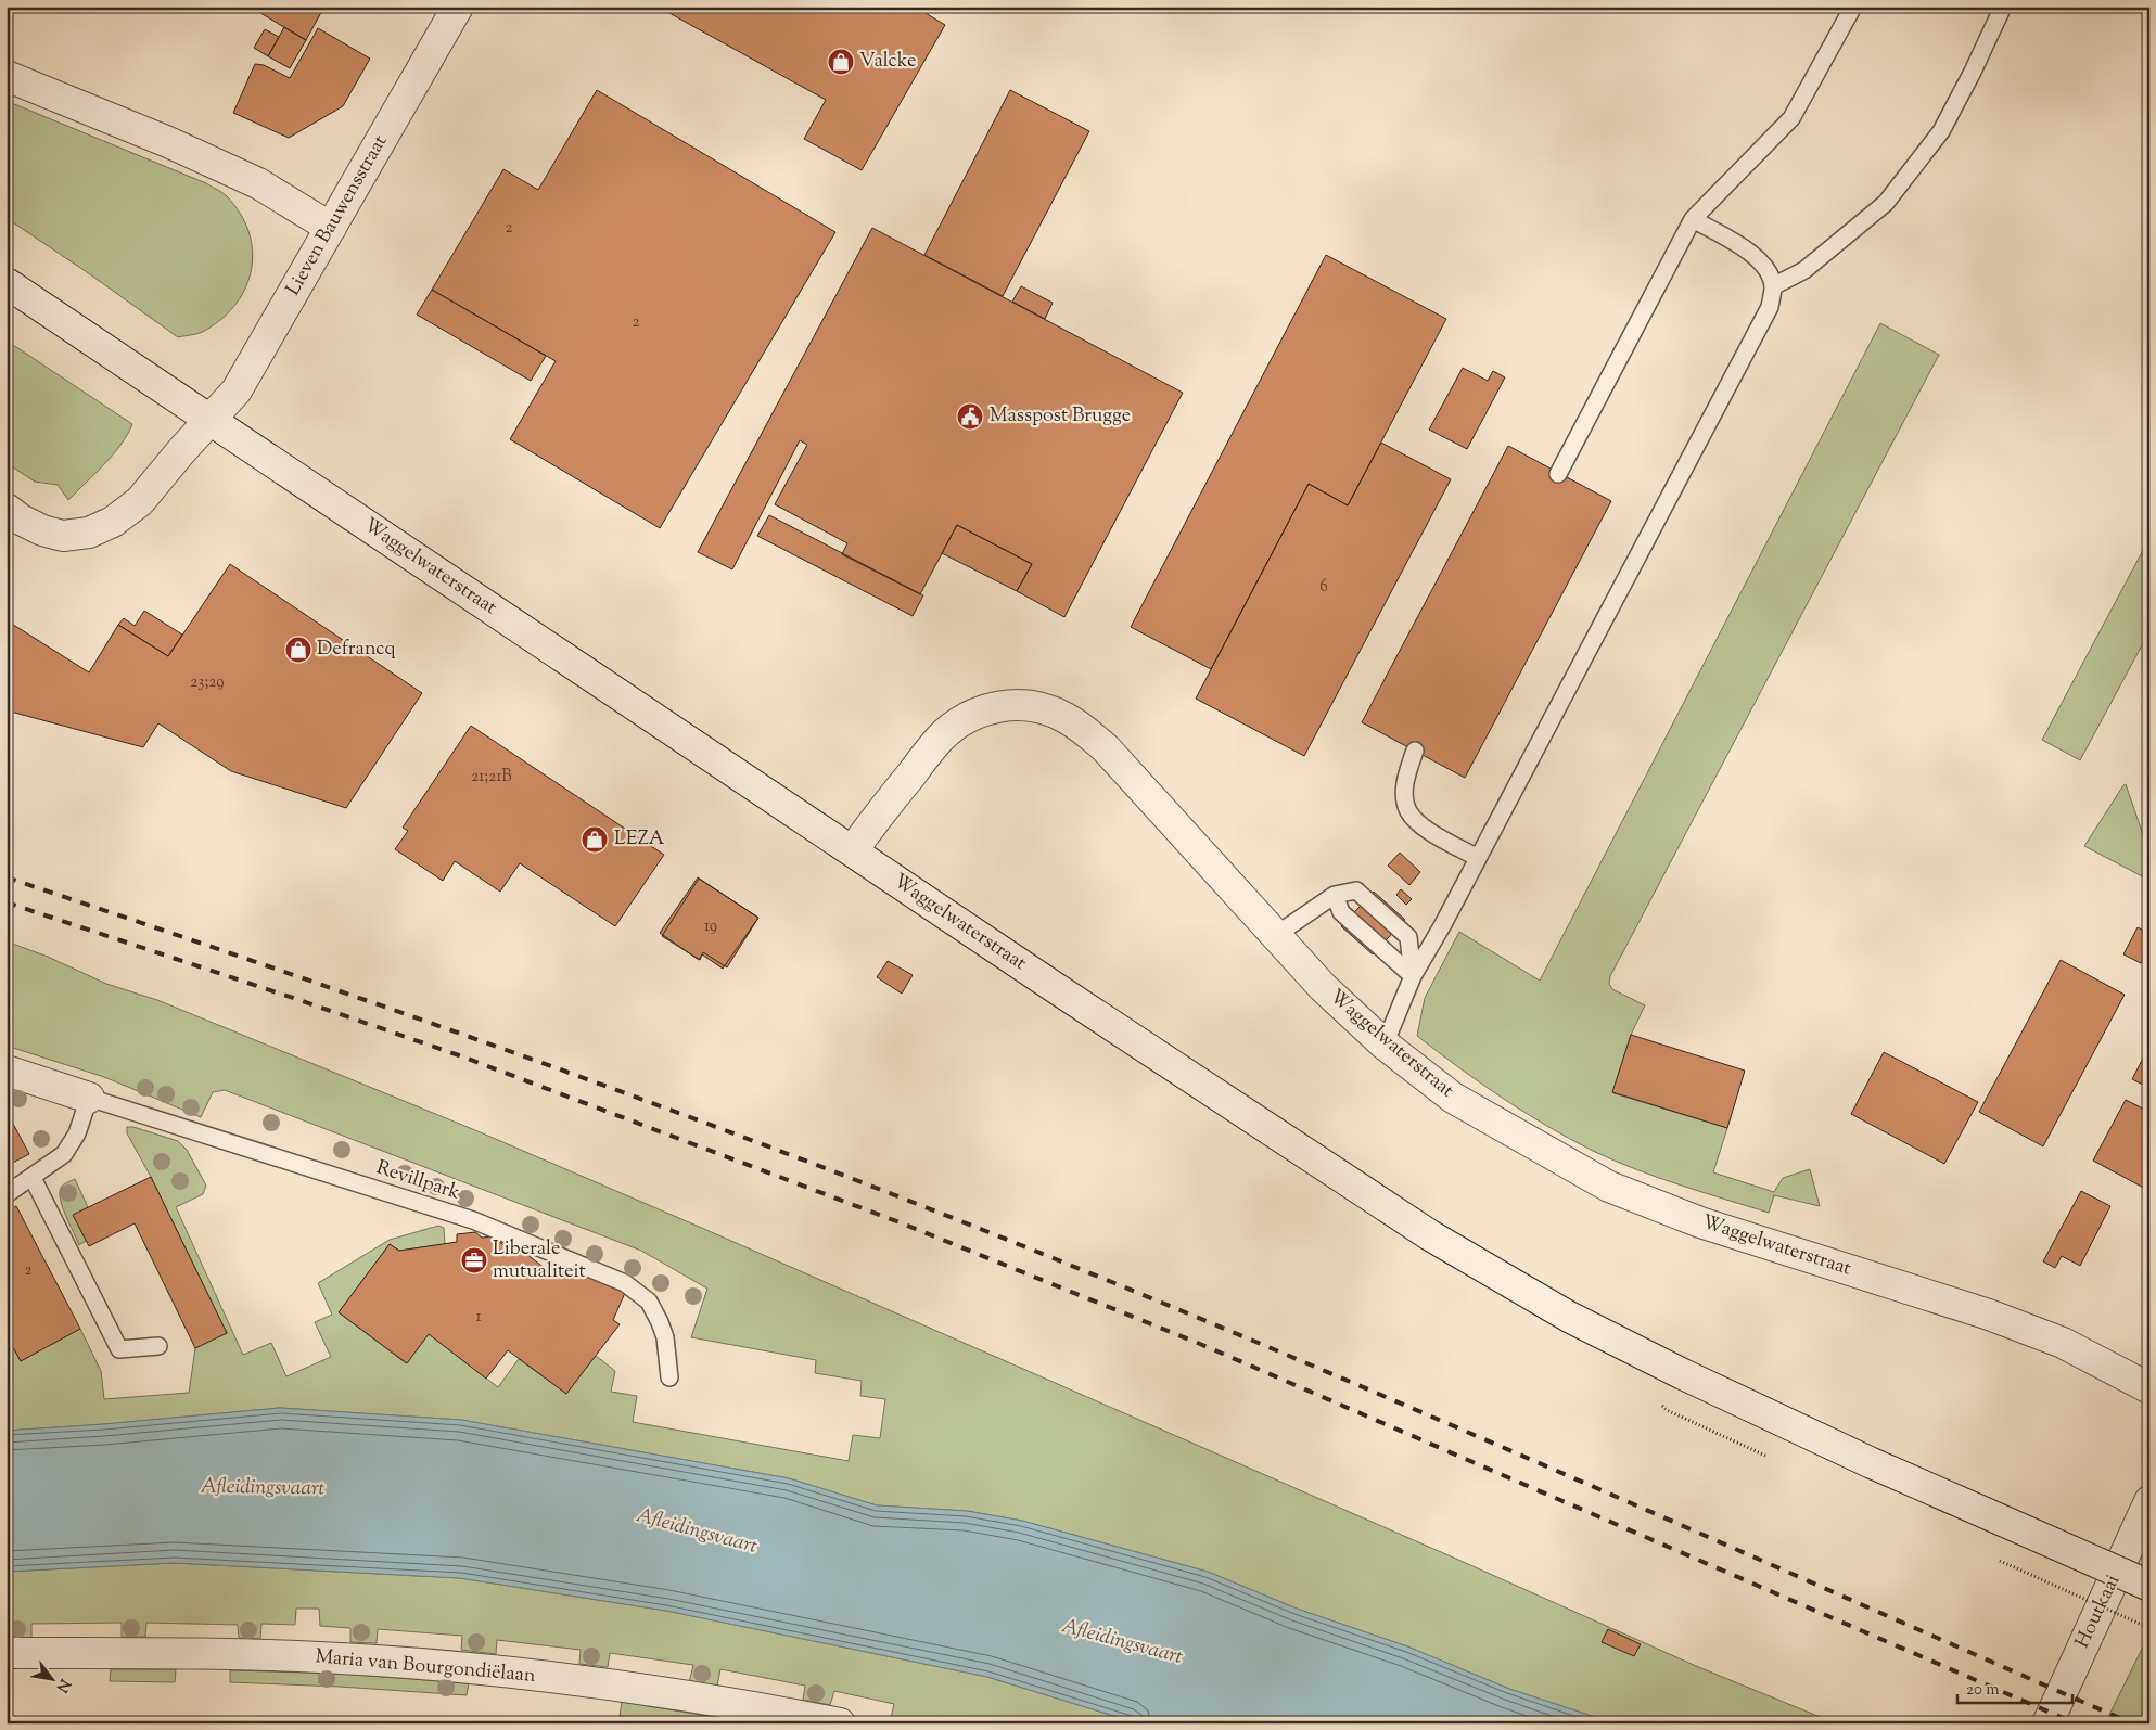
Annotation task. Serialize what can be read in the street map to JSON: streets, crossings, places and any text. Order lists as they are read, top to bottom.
{
  "streets": {
    "street": [
      "Lieven Bauwensstraat",
      "Waggelwaterstraat",
      "Houtkaai",
      "Maria van Bourgondiëlaan"
    ],
    "lane": ["Revillpark"]
  },
  "crossings": [
    ["Lieven Bauwensstraat", "Waggelwaterstraat"]
  ],
  "water": ["Afleidingsvaart"],
  "places": {
    "shop": ["Valcke", "Defrancq", "LEZA"],
    "public building": ["Masspost Brugge"],
    "office": ["Liberale mutualiteit"]
  },
  "house_numbers": [
    "2",
    "2",
    "6",
    "23;29",
    "21;21B",
    "19",
    "2",
    "1"
  ],
  "scale_bar": "20 m",
  "north": "bottom right"
}
